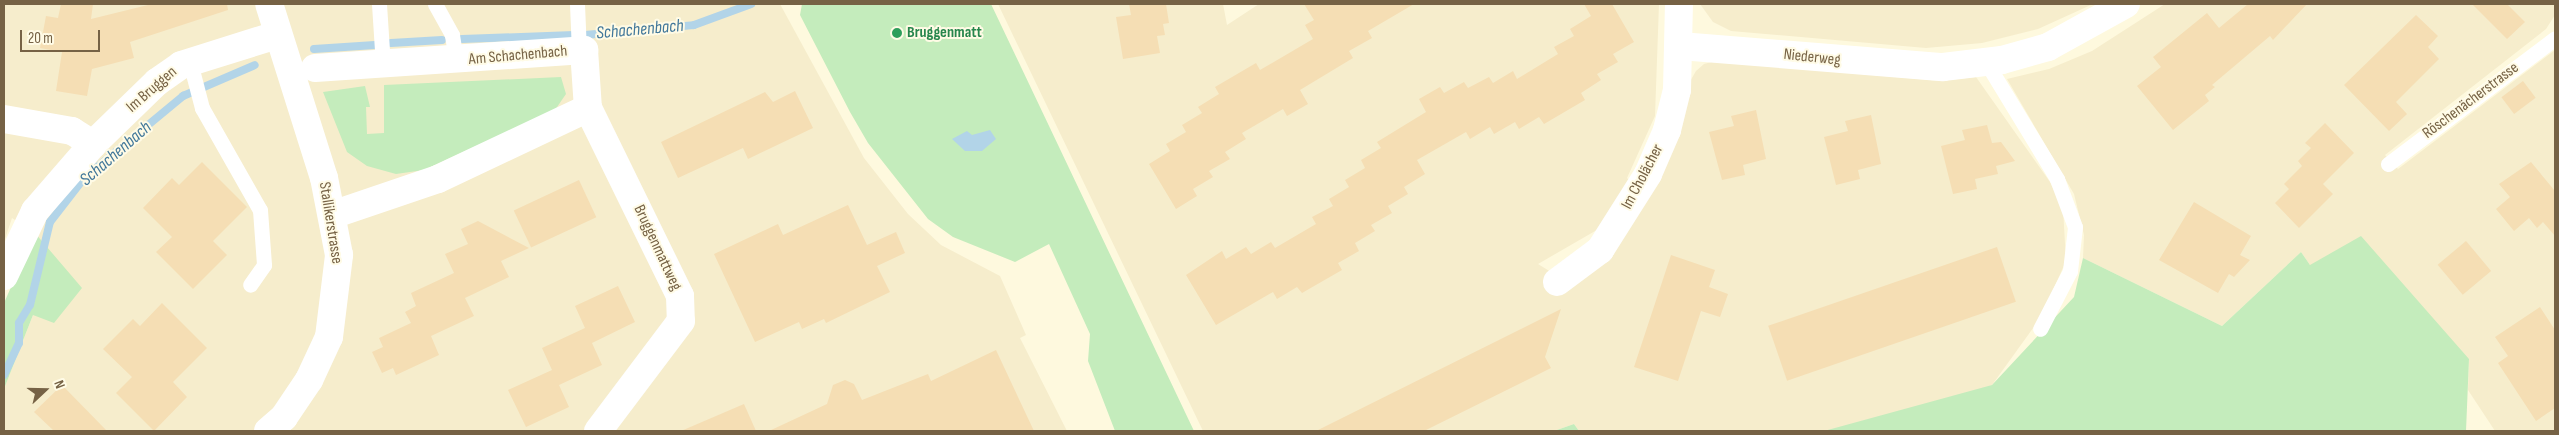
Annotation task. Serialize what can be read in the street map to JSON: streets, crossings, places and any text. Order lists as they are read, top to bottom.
{
  "streets": {
    "street": [
      "Am Schachenbach",
      "Niederweg",
      "Im Bruggen",
      "Im Cholächer",
      "Stallikerstrasse",
      "Bruggenmattweg"
    ],
    "lane": ["Röschenächerstrasse"]
  },
  "crossings": [
    ["Am Schachenbach", "Bruggenmattweg"],
    ["Niederweg", "Im Cholächer"],
    ["Im Bruggen", "Stallikerstrasse"]
  ],
  "water": ["Schachenbach"],
  "places": ["Bruggenmatt"],
  "scale_bar": "20 m",
  "north": "right"
}
